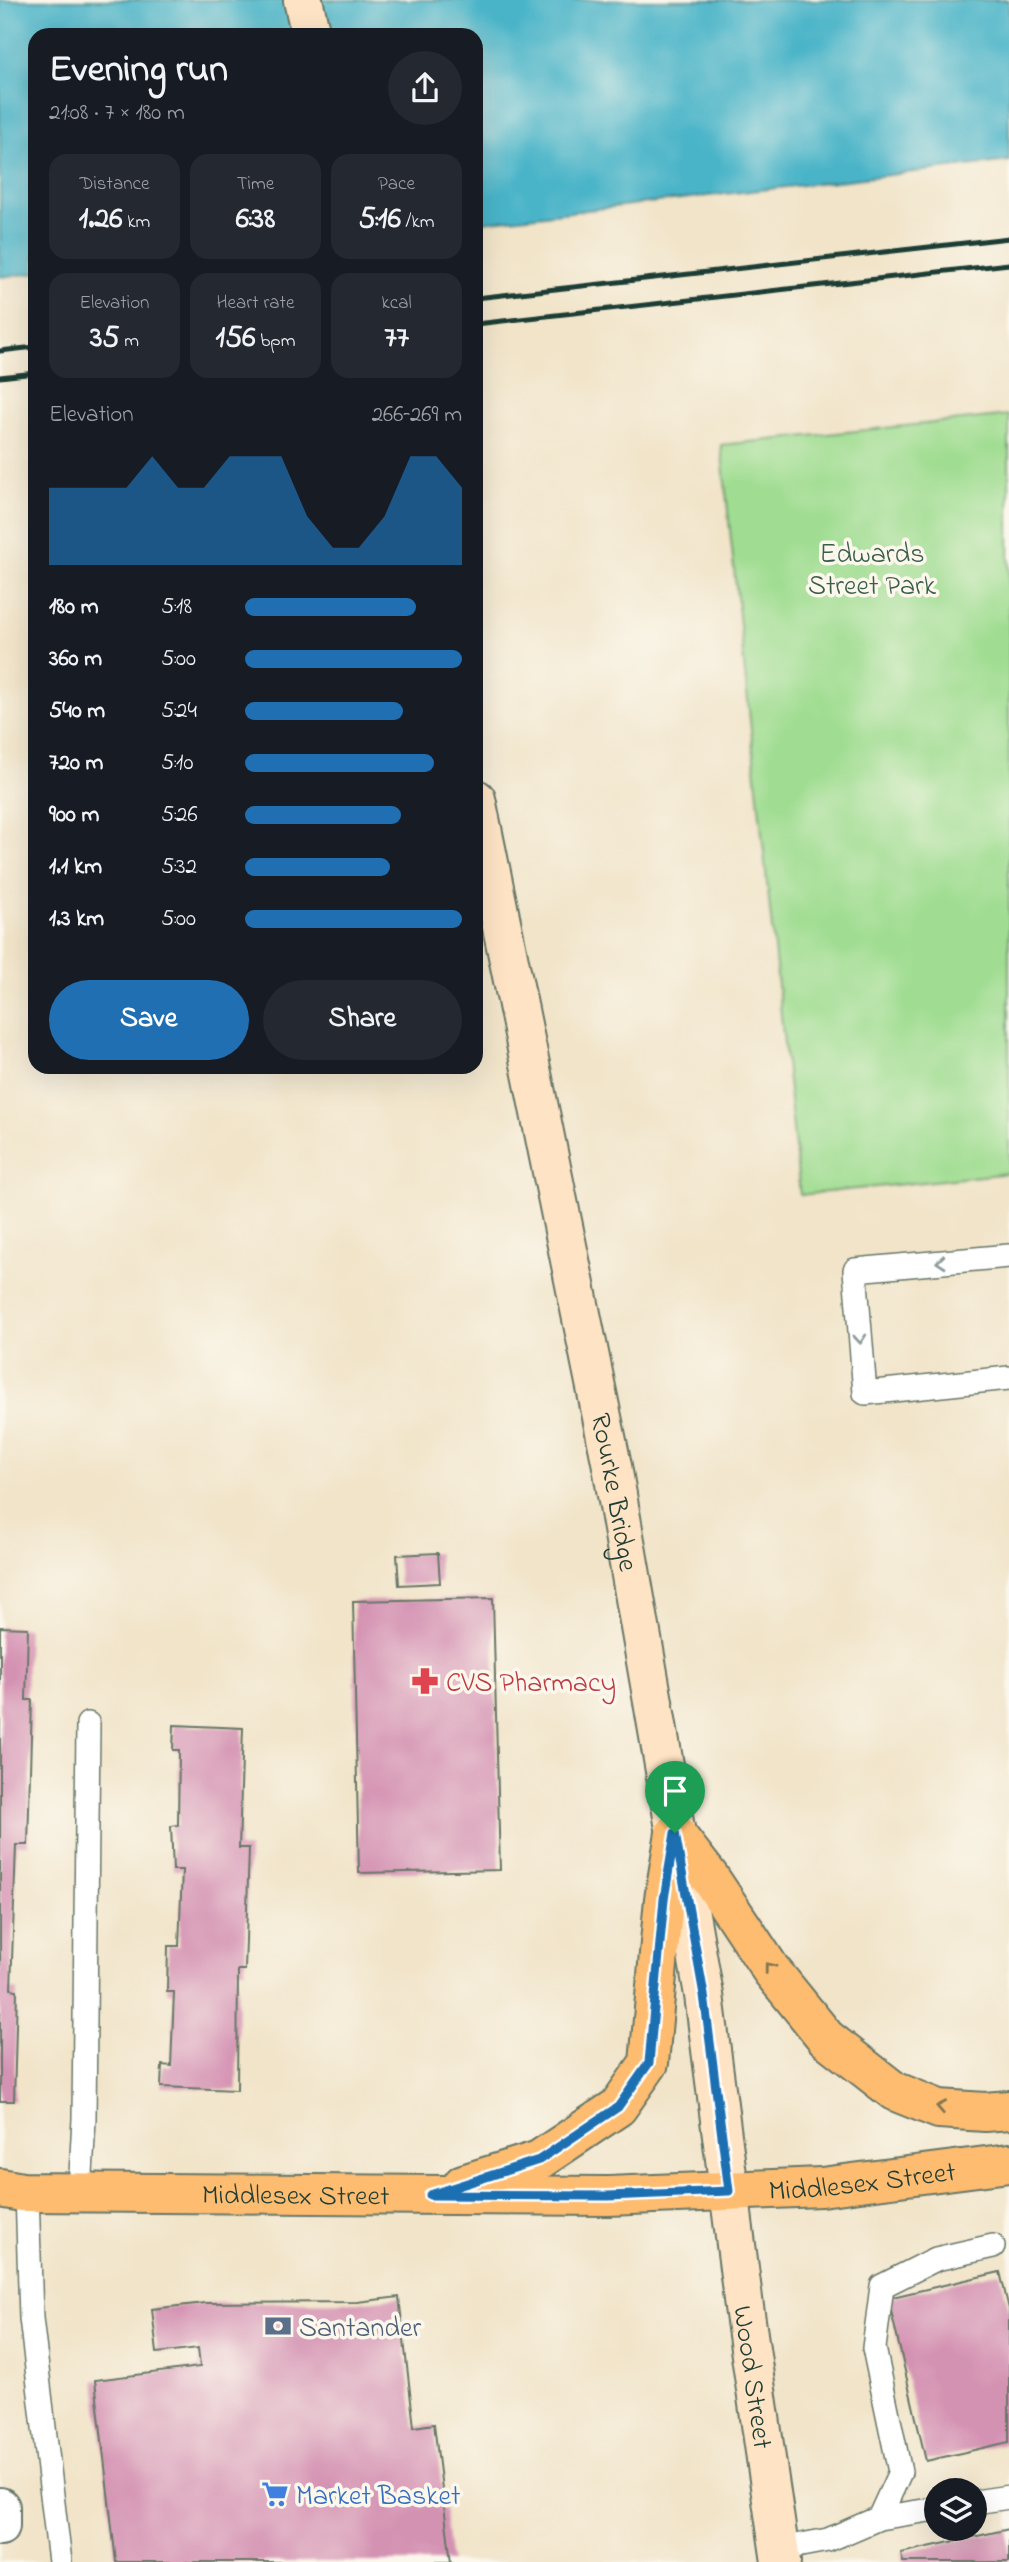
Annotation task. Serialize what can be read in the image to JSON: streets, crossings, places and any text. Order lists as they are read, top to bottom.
{
  "streets": {
    "main road": ["Rourke Bridge", "Middlesex Street", "Wood Street"]
  },
  "crossings": [
    ["Rourke Bridge", "Middlesex Street"],
    ["Rourke Bridge", "Wood Street"],
    ["Middlesex Street", "Wood Street"]
  ],
  "parks": ["Edwards Street Park"],
  "places": {
    "pharmacy": ["CVS Pharmacy"],
    "bank": ["Santander"],
    "supermarket": ["Market Basket"]
  },
  "page": {
    "heading": ["Evening run", "21:08 · 7 × 180 m"],
    "stats": [
      ["Distance", "1.26 km"],
      ["Time", "6:38"],
      ["Pace", "5:16 /km"],
      ["Elevation", "35 m"],
      ["Heart rate", "156 bpm"],
      ["kcal", "77"]
    ],
    "chart": ["Elevation", "266–269 m"],
    "list": [
      {
        "name": "180 m",
        "note": "5:18"
      },
      {
        "name": "360 m",
        "note": "5:00"
      },
      {
        "name": "540 m",
        "note": "5:24"
      },
      {
        "name": "720 m",
        "note": "5:10"
      },
      {
        "name": "900 m",
        "note": "5:26"
      },
      {
        "name": "1.1 km",
        "note": "5:32"
      },
      {
        "name": "1.3 km",
        "note": "5:00"
      }
    ],
    "buttons": ["Save", "Share"]
  }
}
